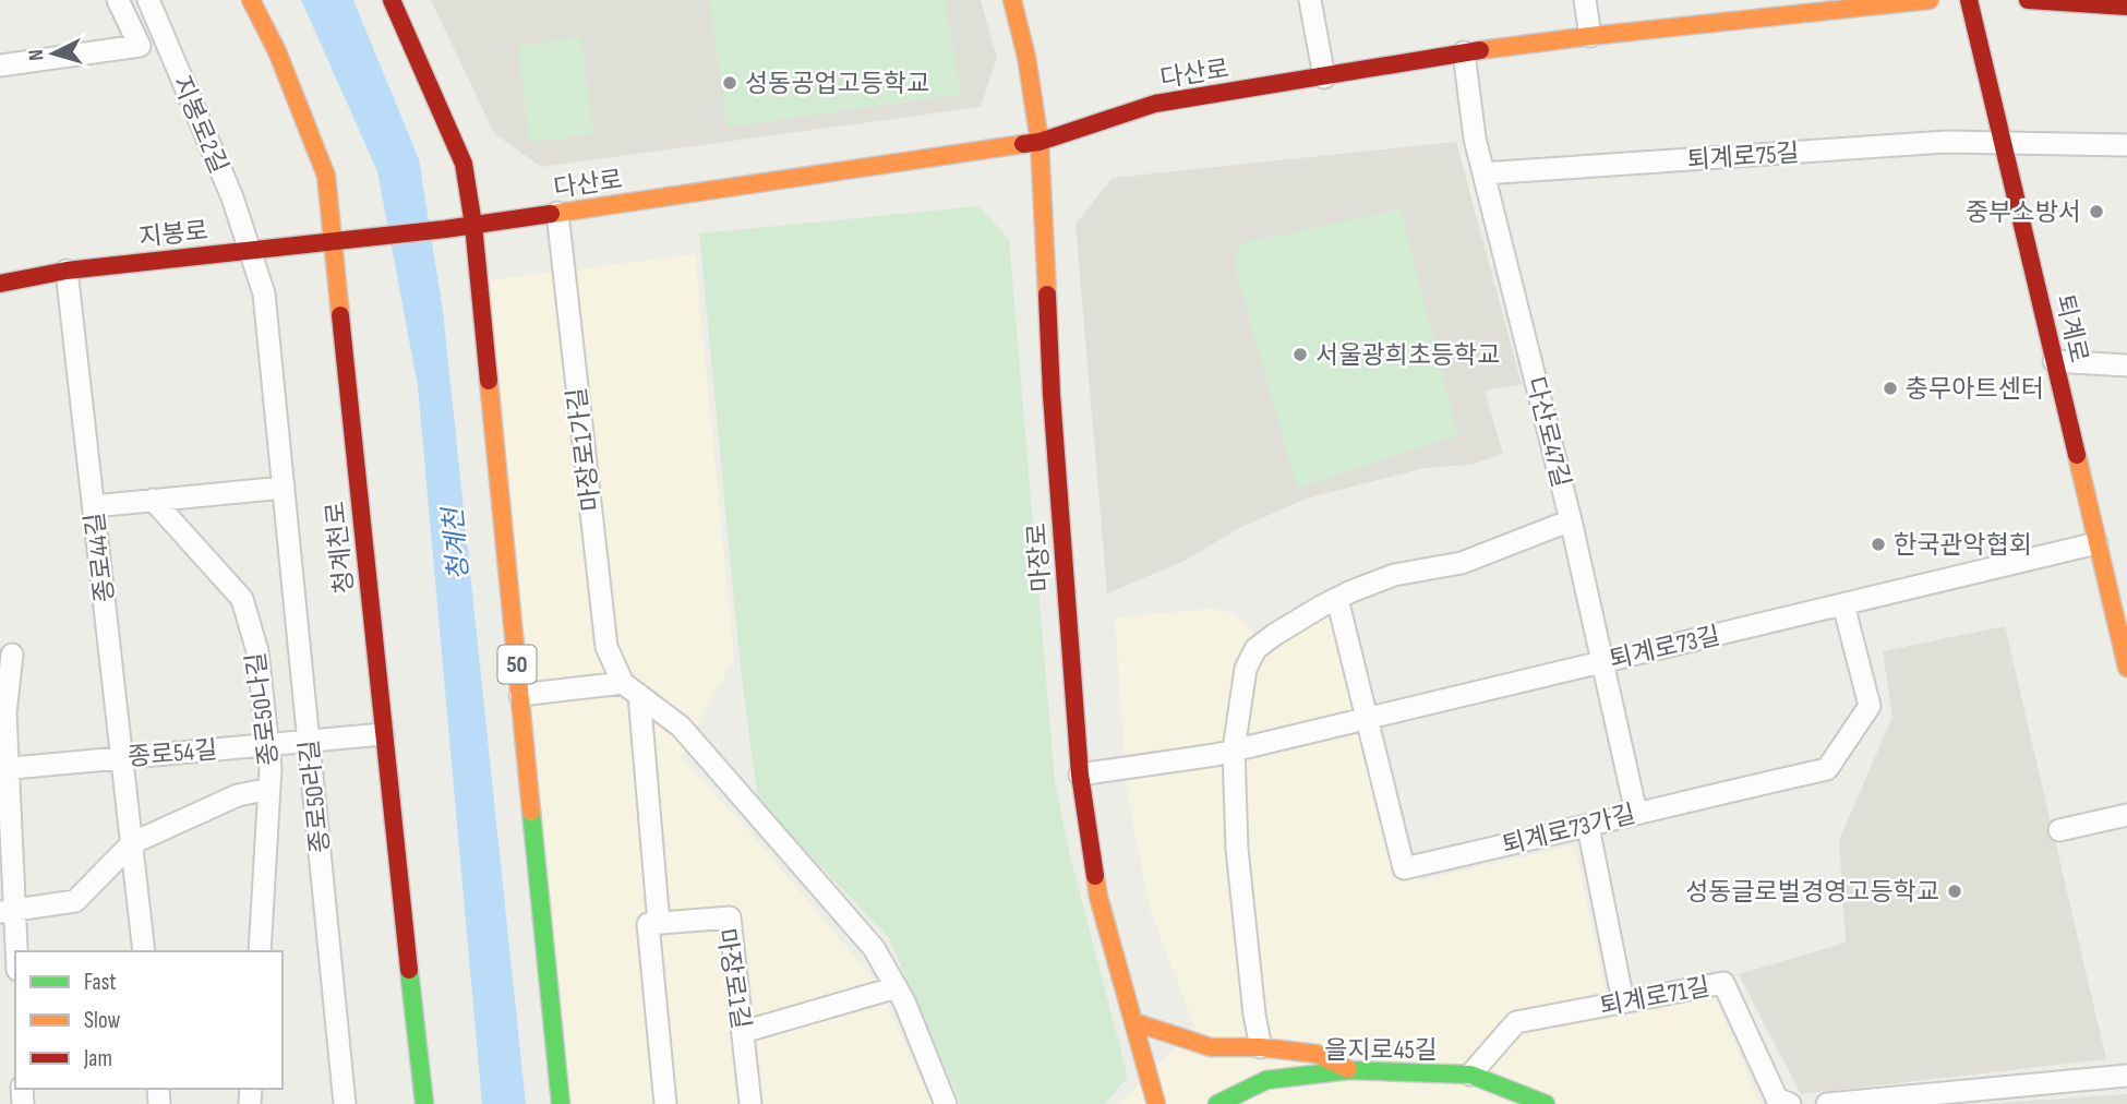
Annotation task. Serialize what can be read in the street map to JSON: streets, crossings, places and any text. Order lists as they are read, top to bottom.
{
  "streets": {
    "main road": [
      "다산로",
      "지봉로",
      "퇴계로",
      "청계천로",
      "마장로",
      "50",
      "을지로45길"
    ],
    "street": [
      "지봉로2길",
      "퇴계로75길",
      "다산로47길",
      "마장로1가길",
      "종로44길",
      "퇴계로73길",
      "종로50나길",
      "종로54길",
      "종로50라길",
      "퇴계로73가길",
      "마장로1길",
      "퇴계로71길"
    ]
  },
  "crossings": [
    ["다산로", "지봉로"],
    ["다산로", "다산로47길"],
    ["다산로", "마장로1가길"],
    ["다산로", "마장로"],
    ["다산로", "50"],
    ["지봉로2길", "지봉로"],
    ["지봉로2길", "종로50라길"],
    ["퇴계로75길", "퇴계로"],
    ["퇴계로75길", "다산로47길"],
    ["지봉로", "청계천로"],
    ["지봉로", "종로44길"],
    ["지봉로", "50"],
    ["지봉로", "종로50라길"],
    ["퇴계로", "퇴계로73길"],
    ["다산로47길", "퇴계로73길"],
    ["다산로47길", "퇴계로73가길"],
    ["청계천로", "종로54길"],
    ["종로44길", "종로54길"],
    ["마장로", "퇴계로73길"],
    ["퇴계로73길", "퇴계로73가길"],
    ["종로50나길", "종로54길"],
    ["종로54길", "종로50라길"],
    ["퇴계로71길", "을지로45길"]
  ],
  "water": ["청계천"],
  "places": [
    "성동공업고등학교",
    "중부소방서",
    "서울광희초등학교",
    "충무아트센터",
    "한국관악협회",
    "성동글로벌경영고등학교"
  ],
  "legend": ["Fast", "Slow", "Jam"],
  "north": "left"
}
